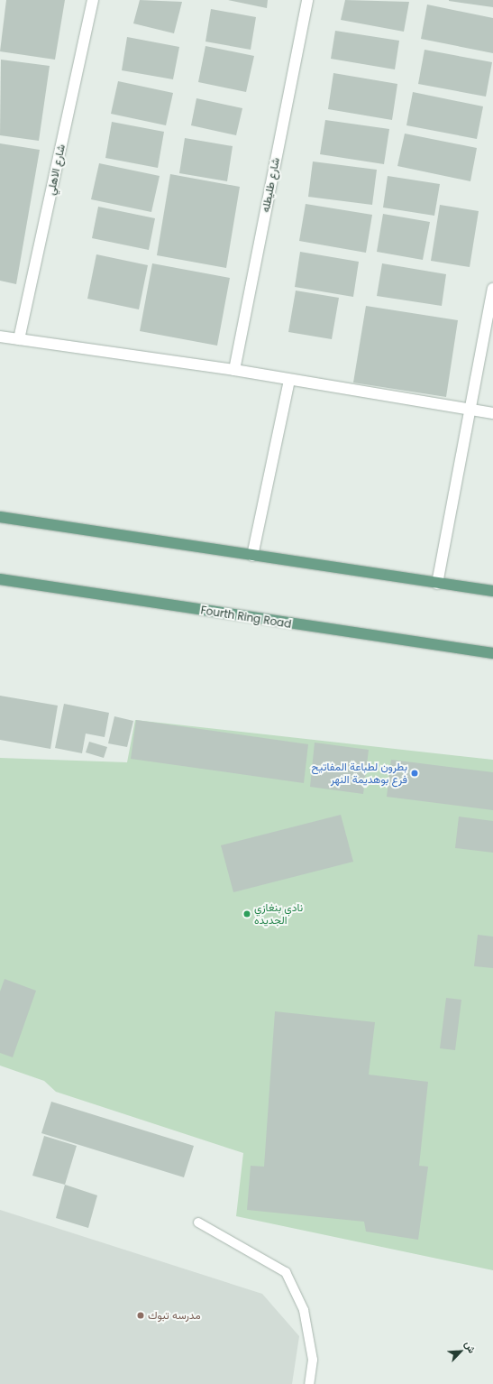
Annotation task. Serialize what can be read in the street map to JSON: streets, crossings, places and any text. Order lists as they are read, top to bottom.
{
  "streets": {
    "main road": ["Fourth Ring Road"],
    "street": ["شارع الاهلي", "شارع طليطله"]
  },
  "places": ["بطرون لطباعة المفاتيح فرع بوهديمة النهر", "نادي بنغازي الجديده", "مدرسه تبوك"],
  "north": "top right"
}
